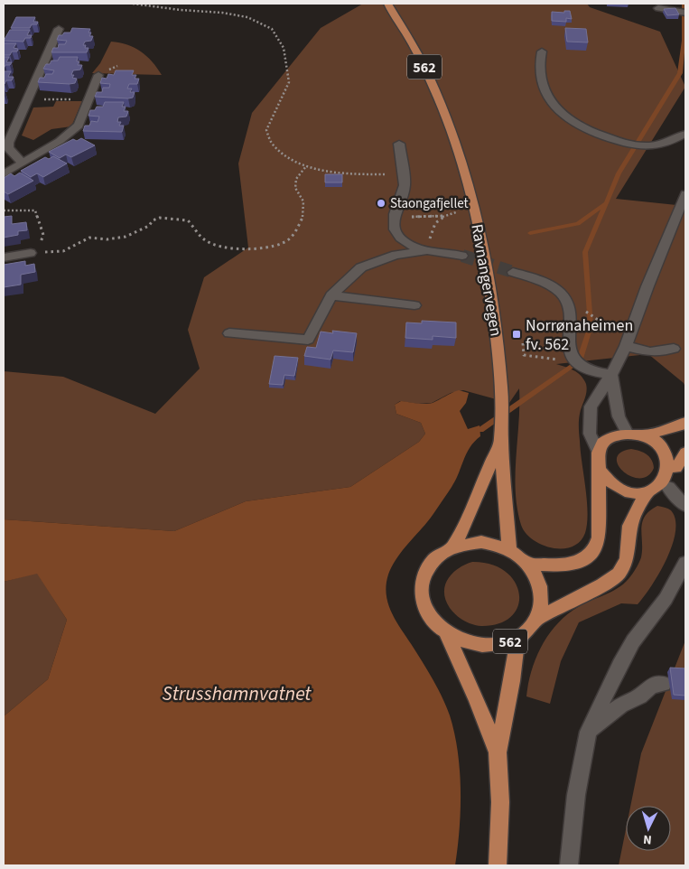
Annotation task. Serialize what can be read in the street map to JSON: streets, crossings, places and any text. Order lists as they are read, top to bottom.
{
  "streets": {
    "main road": ["562", "Ravnangervegen"]
  },
  "crossings": [
    ["562", "Ravnangervegen"]
  ],
  "water": ["Strusshamnvatnet"],
  "places": {
    "other": ["Staongafjellet"],
    "transit": ["Norrønaheimen fv. 562"]
  },
  "north": "bottom"
}
